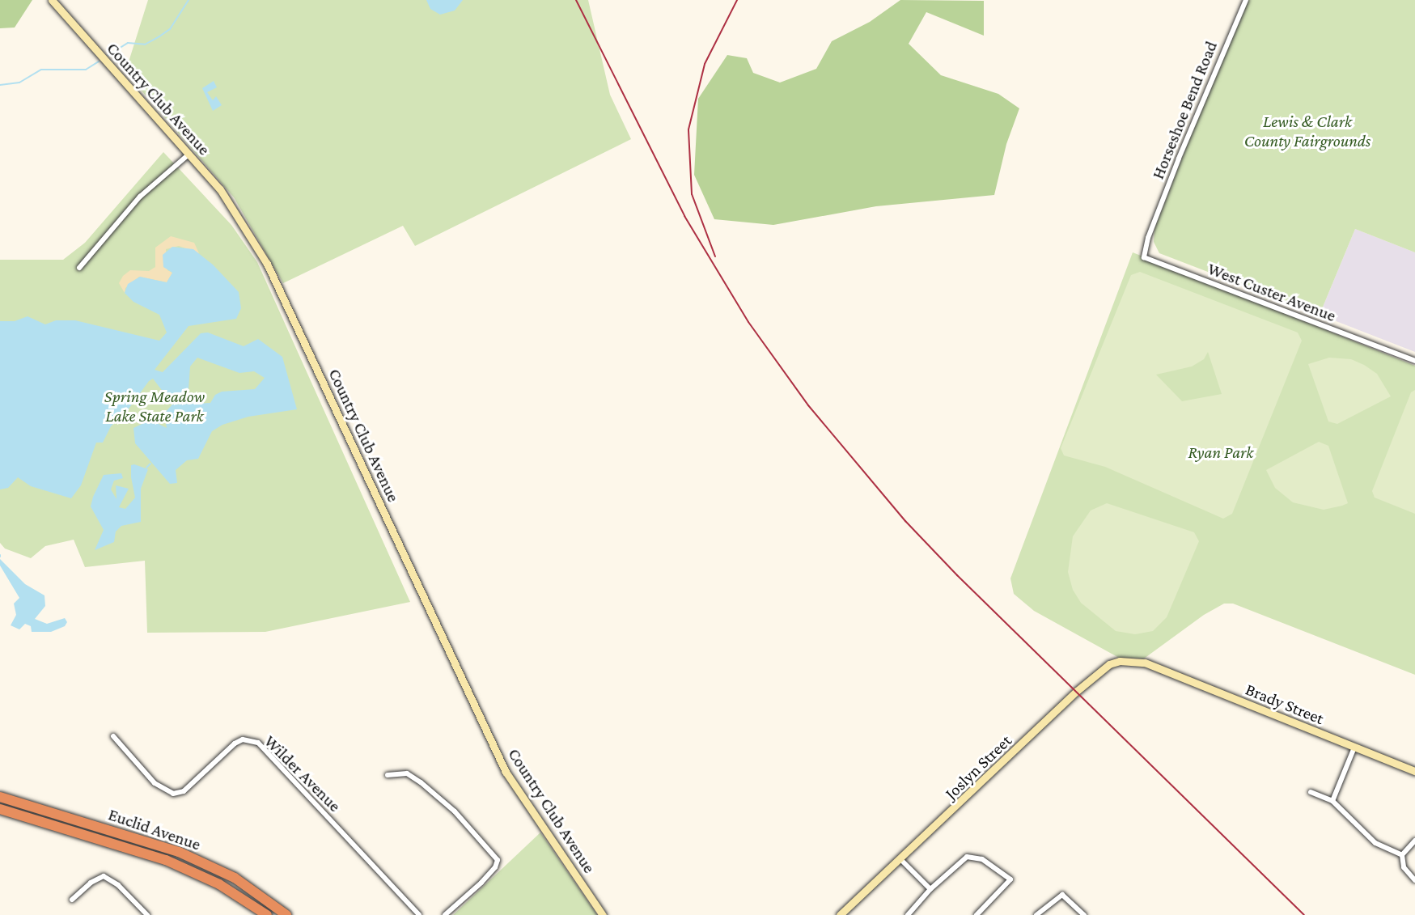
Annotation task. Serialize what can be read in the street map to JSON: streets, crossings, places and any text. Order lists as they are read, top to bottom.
{
  "streets": {
    "highway": ["Euclid Avenue"],
    "street": [
      "Country Club Avenue",
      "Horseshoe Bend Road",
      "West Custer Avenue",
      "Brady Street",
      "Joslyn Street",
      "Wilder Avenue"
    ]
  },
  "crossings": [
    ["Horseshoe Bend Road", "West Custer Avenue"],
    ["Brady Street", "Joslyn Street"]
  ],
  "parks": ["Lewis & Clark County Fairgrounds", "Spring Meadow Lake State Park", "Ryan Park"]
}
